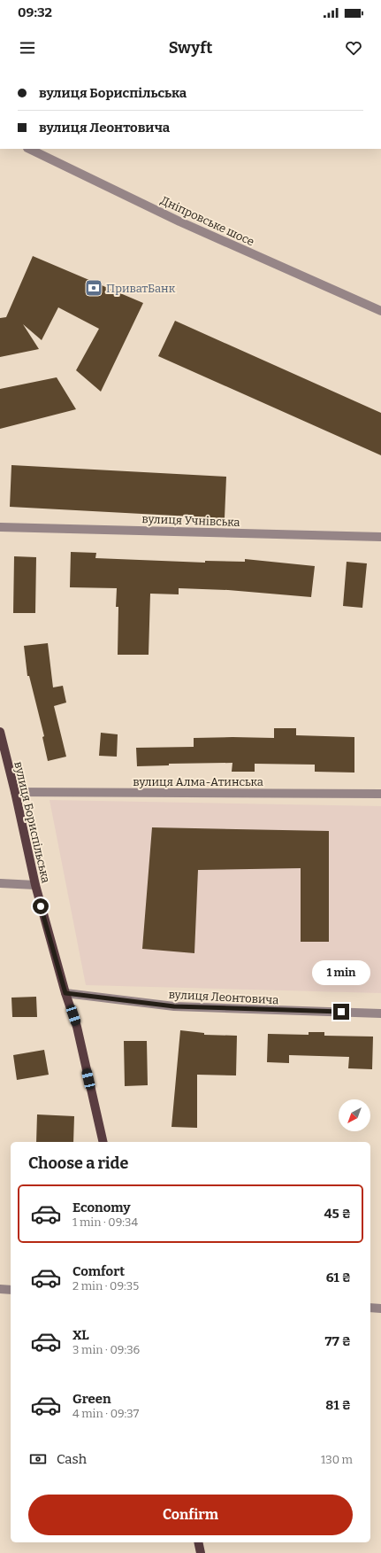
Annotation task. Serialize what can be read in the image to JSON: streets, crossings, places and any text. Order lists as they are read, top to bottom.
{
  "streets": {
    "main road": ["вулиця Бориспільська"],
    "street": [
      "Дніпровське шосе",
      "вулиця Учнівська",
      "вулиця Алма-Атинська",
      "вулиця Леонтовича"
    ]
  },
  "crossings": [
    ["вулиця Алма-Атинська", "вулиця Бориспільська"],
    ["вулиця Бориспільська", "вулиця Леонтовича"]
  ],
  "places": {
    "bank": ["ПриватБанк"]
  },
  "north": "bottom left",
  "page": {
    "status": "09:32",
    "header": "Swyft",
    "banner": ["вулиця Бориспільська", "вулиця Леонтовича"],
    "bubble": "1 min",
    "heading": "Choose a ride",
    "list": [
      {
        "name": "Economy",
        "note": "1 min · 09:34",
        "value": "45 ₴"
      },
      {
        "name": "Comfort",
        "note": "2 min · 09:35",
        "value": "61 ₴"
      },
      {
        "name": "XL",
        "note": "3 min · 09:36",
        "value": "77 ₴"
      },
      {
        "name": "Green",
        "note": "4 min · 09:37",
        "value": "81 ₴"
      }
    ],
    "pay": ["Cash", "130 m"],
    "buttons": "Confirm"
  }
}
